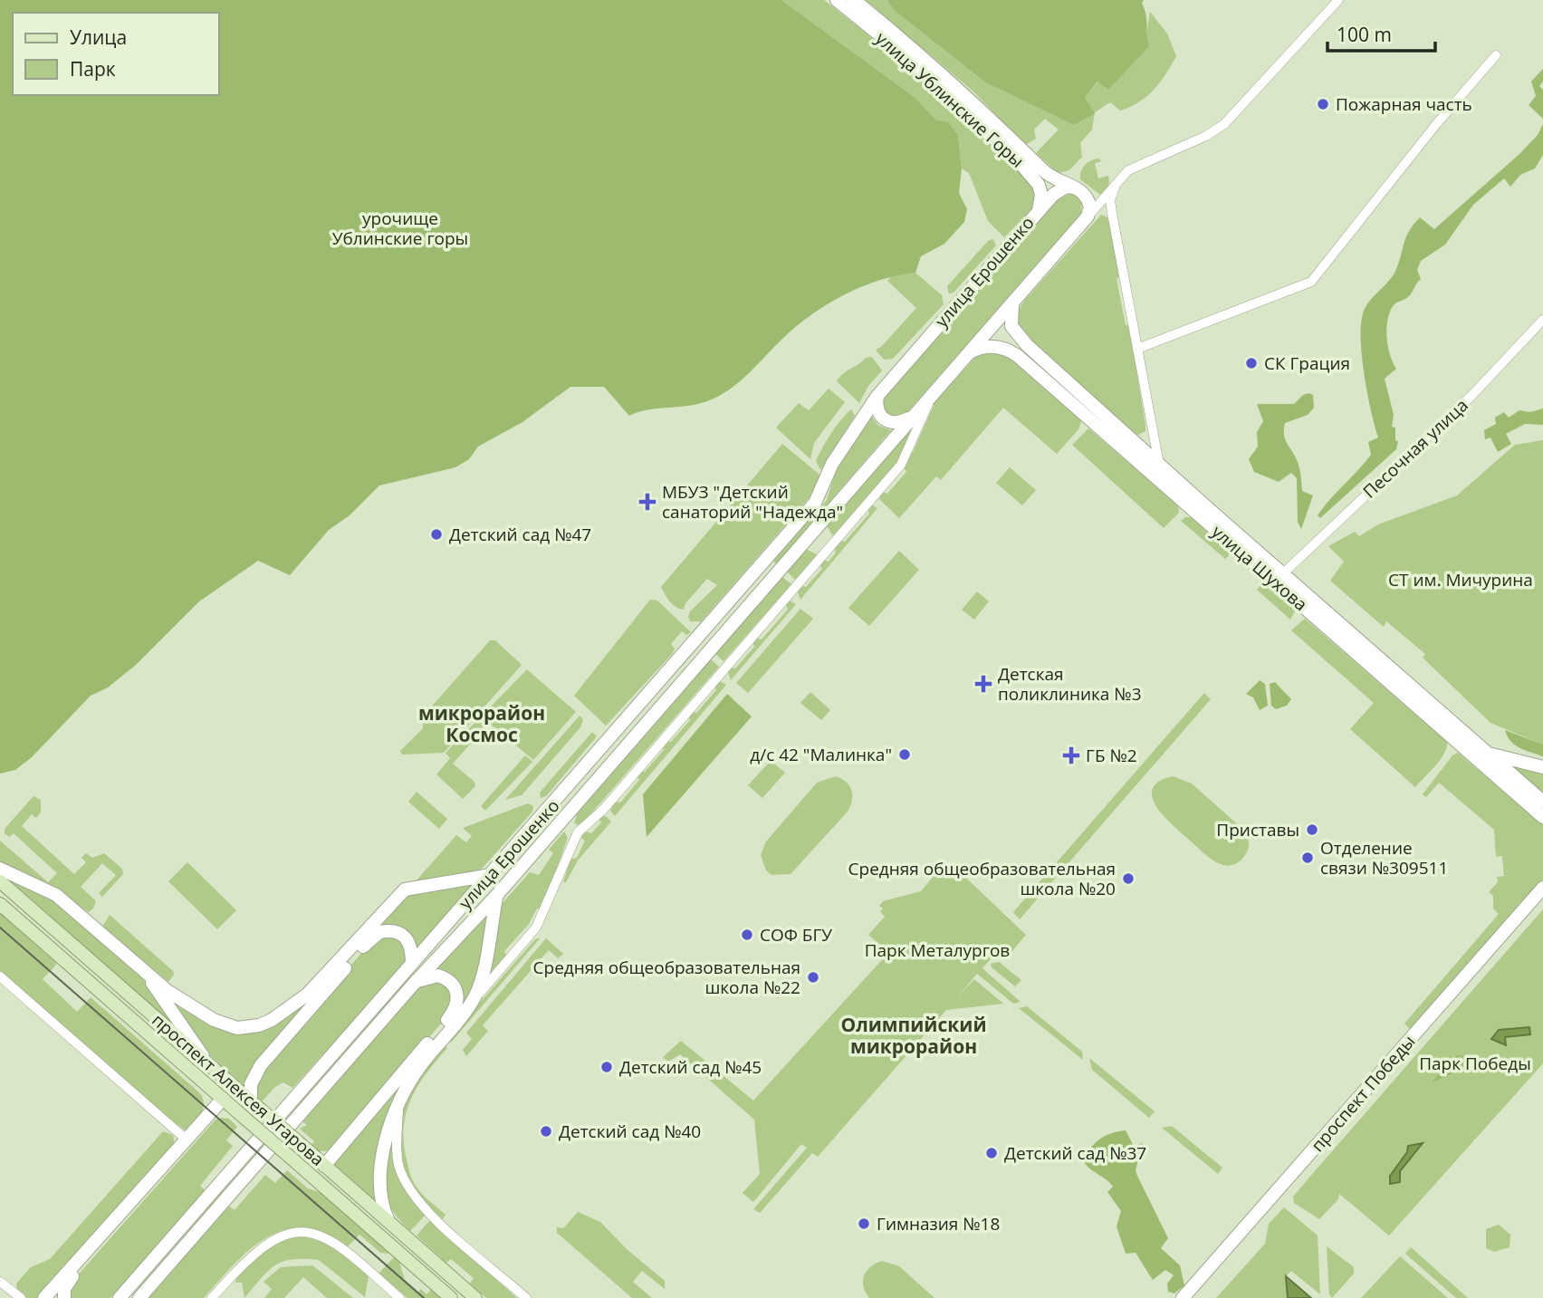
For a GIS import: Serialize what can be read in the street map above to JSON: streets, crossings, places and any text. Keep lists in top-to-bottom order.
{
  "streets": {
    "main road": [
      "улица Ублинские Горы",
      "улица Ерошенко",
      "улица Шухова",
      "проспект Алексея Угарова",
      "проспект Победы"
    ],
    "street": ["Песочная улица"]
  },
  "crossings": [
    ["улица Ублинские Горы", "улица Ерошенко"],
    ["улица Ерошенко", "улица Шухова"],
    ["Песочная улица", "улица Шухова"]
  ],
  "districts": ["микрорайон Космос", "Олимпийский микрорайон"],
  "parks": [
    "урочище Ублинские горы",
    "СТ им. Мичурина",
    "Парк Металургов",
    "Парк Победы"
  ],
  "places": {
    "other": [
      "Пожарная часть",
      "СК Грация",
      "Детский сад №47",
      "д/с 42 \"Малинка\"",
      "Приставы",
      "Отделение связи №309511",
      "Средняя общеобразовательная школа №20",
      "СОФ БГУ",
      "Средняя общеобразовательная школа №22",
      "Детский сад №45",
      "Детский сад №40",
      "Детский сад №37",
      "Гимназия №18"
    ],
    "health": ["МБУЗ \"Детский санаторий \"Надежда\"", "Детская поликлиника №3", "ГБ №2"]
  },
  "legend": ["Улица", "Парк"],
  "scale_bar": "100 m"
}
